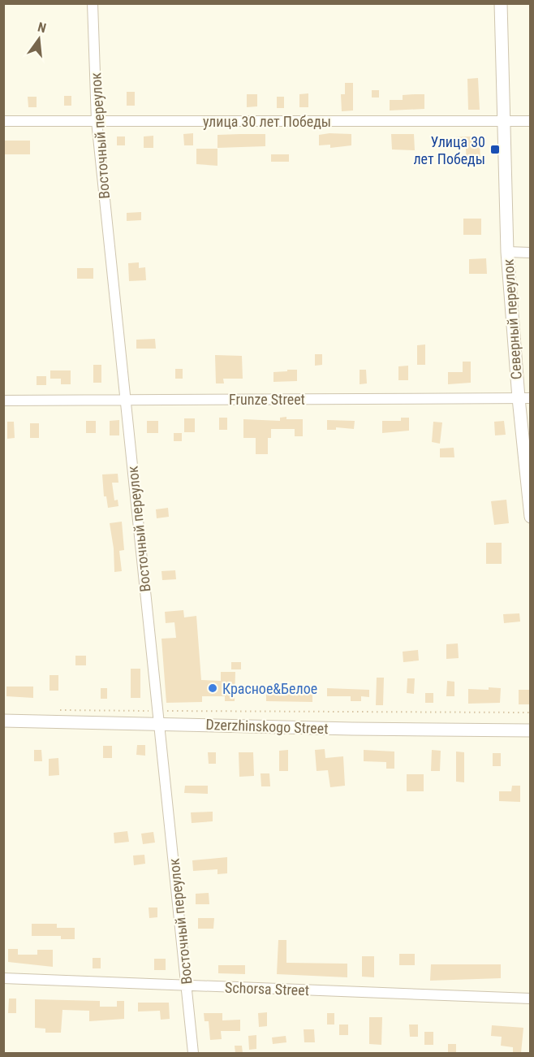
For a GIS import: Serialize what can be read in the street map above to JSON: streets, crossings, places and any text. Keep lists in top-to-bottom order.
{
  "streets": {
    "street": [
      "улица 30 лет Победы",
      "Восточный переулок",
      "Северный переулок",
      "Frunze Street",
      "Dzerzhinskogo Street",
      "Schorsa Street"
    ]
  },
  "crossings": [
    ["улица 30 лет Победы", "Восточный переулок"],
    ["улица 30 лет Победы", "Северный переулок"],
    ["Восточный переулок", "Frunze Street"],
    ["Восточный переулок", "Dzerzhinskogo Street"],
    ["Восточный переулок", "Schorsa Street"],
    ["Северный переулок", "Frunze Street"]
  ],
  "places": {
    "transit": ["Улица 30 лет Победы"],
    "other": ["Красное&Белое"]
  },
  "north": "top"
}
